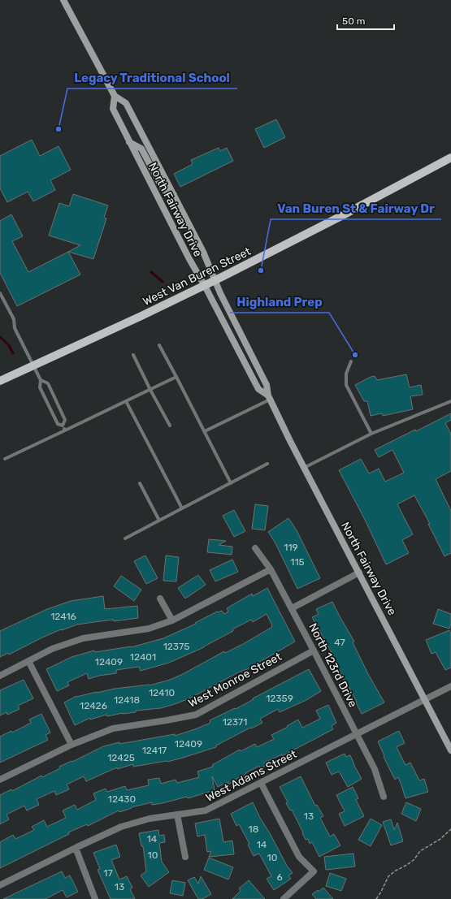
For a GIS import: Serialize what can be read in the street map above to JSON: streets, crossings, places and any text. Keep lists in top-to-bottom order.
{
  "streets": {
    "main road": ["West Van Buren Street"],
    "street": [
      "North Fairway Drive",
      "North 123rd Drive",
      "West Monroe Street",
      "West Adams Street"
    ]
  },
  "crossings": [
    ["North Fairway Drive", "West Van Buren Street"],
    ["North Fairway Drive", "West Adams Street"],
    ["North 123rd Drive", "West Monroe Street"],
    ["North 123rd Drive", "West Adams Street"]
  ],
  "places": ["Legacy Traditional School", "Van Buren St & Fairway Dr", "Highland Prep"],
  "house_numbers": [
    "119",
    "115",
    "12416",
    "47",
    "12375",
    "12401",
    "12409",
    "12410",
    "12359",
    "12418",
    "12426",
    "12371",
    "12409",
    "12417",
    "12425",
    "12430",
    "13",
    "18",
    "14",
    "14",
    "10",
    "10",
    "17",
    "6",
    "13"
  ],
  "scale_bar": "50 m"
}
